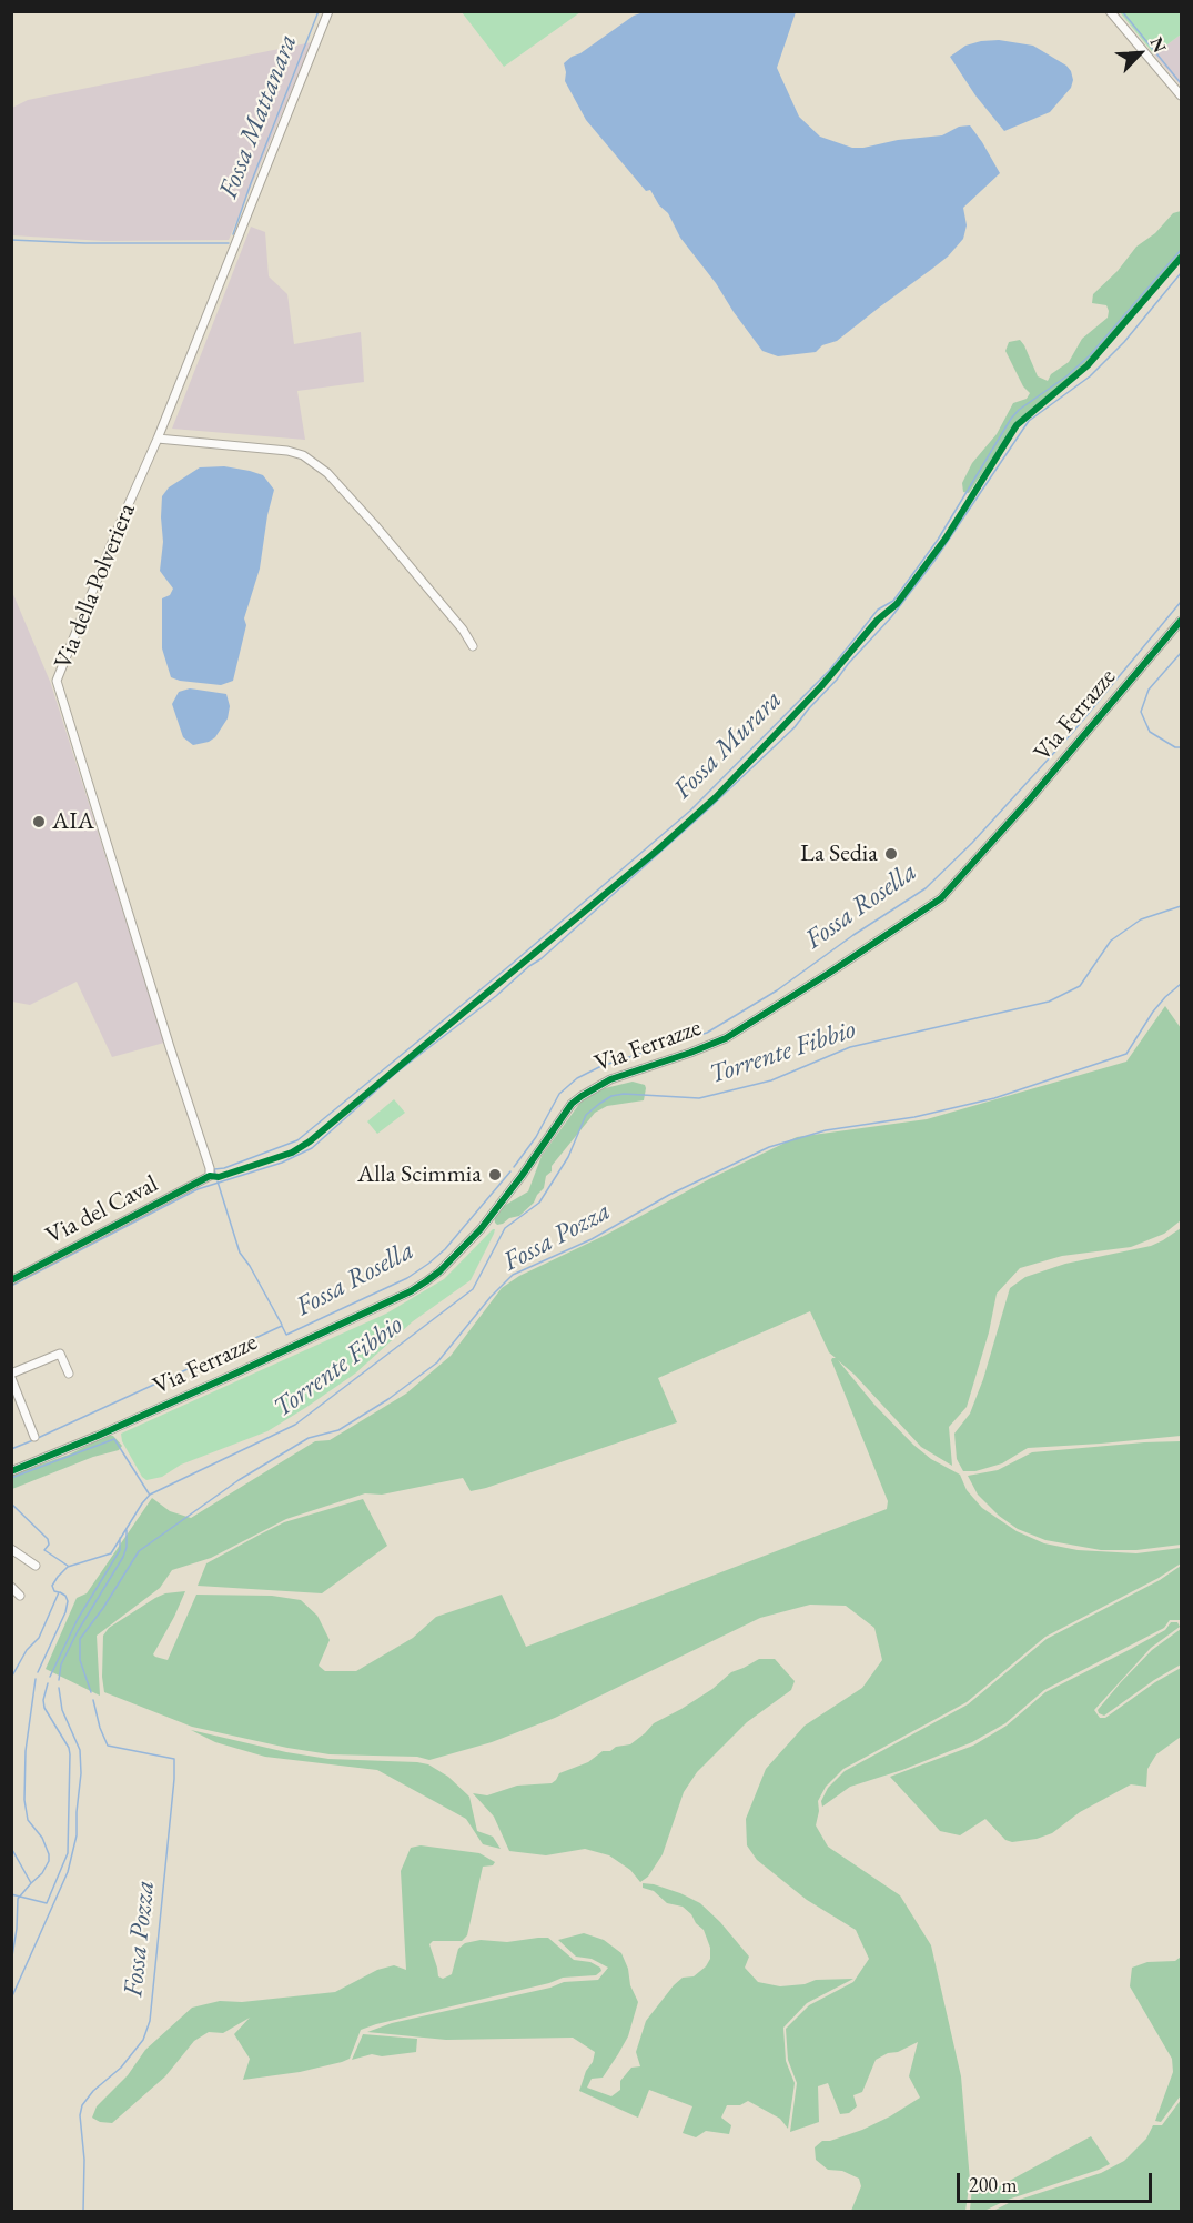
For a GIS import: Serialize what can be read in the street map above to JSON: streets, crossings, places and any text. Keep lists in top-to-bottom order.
{
  "streets": {
    "street": ["Via della Polveriera", "Via Ferrazze", "Via del Caval"]
  },
  "crossings": [
    ["Via della Polveriera", "Via del Caval"]
  ],
  "water": [
    "Fossa Mattanara",
    "Fossa Murara",
    "Fossa Rosella",
    "Torrente Fibbio",
    "Fossa Pozza"
  ],
  "places": ["AIA", "La Sedia", "Alla Scimmia"],
  "scale_bar": "200 m",
  "north": "top right"
}
